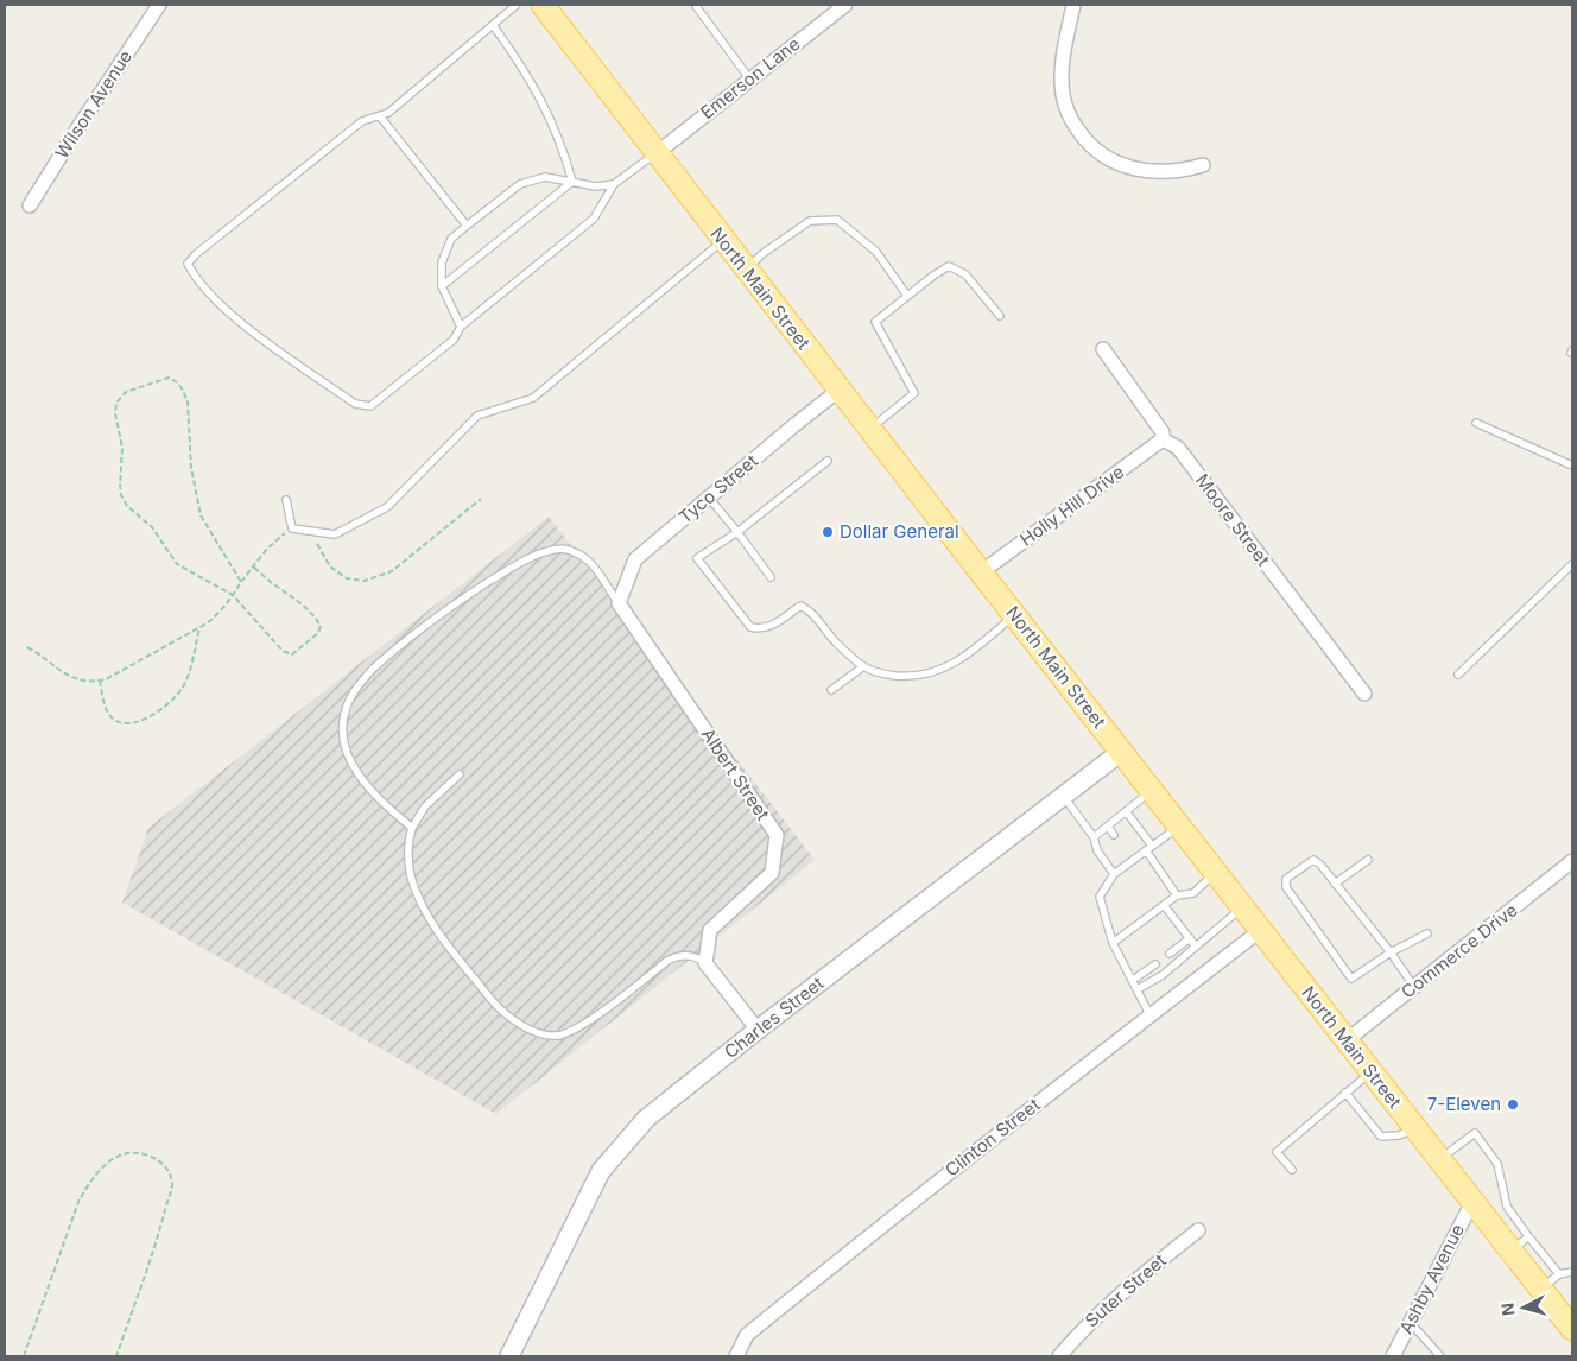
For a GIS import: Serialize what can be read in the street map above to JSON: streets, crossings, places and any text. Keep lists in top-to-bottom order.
{
  "streets": {
    "main road": ["North Main Street"],
    "street": [
      "Emerson Lane",
      "Wilson Avenue",
      "Tyco Street",
      "Holly Hill Drive",
      "Moore Street",
      "Albert Street",
      "Commerce Drive",
      "Charles Street",
      "Clinton Street",
      "Ashby Avenue",
      "Suter Street"
    ]
  },
  "crossings": [
    ["Emerson Lane", "North Main Street"],
    ["North Main Street", "Tyco Street"],
    ["North Main Street", "Holly Hill Drive"],
    ["North Main Street", "Commerce Drive"],
    ["North Main Street", "Charles Street"],
    ["North Main Street", "Clinton Street"],
    ["North Main Street", "Ashby Avenue"],
    ["Tyco Street", "Albert Street"],
    ["Holly Hill Drive", "Moore Street"]
  ],
  "places": ["Dollar General", "7-Eleven"],
  "north": "left"
}
